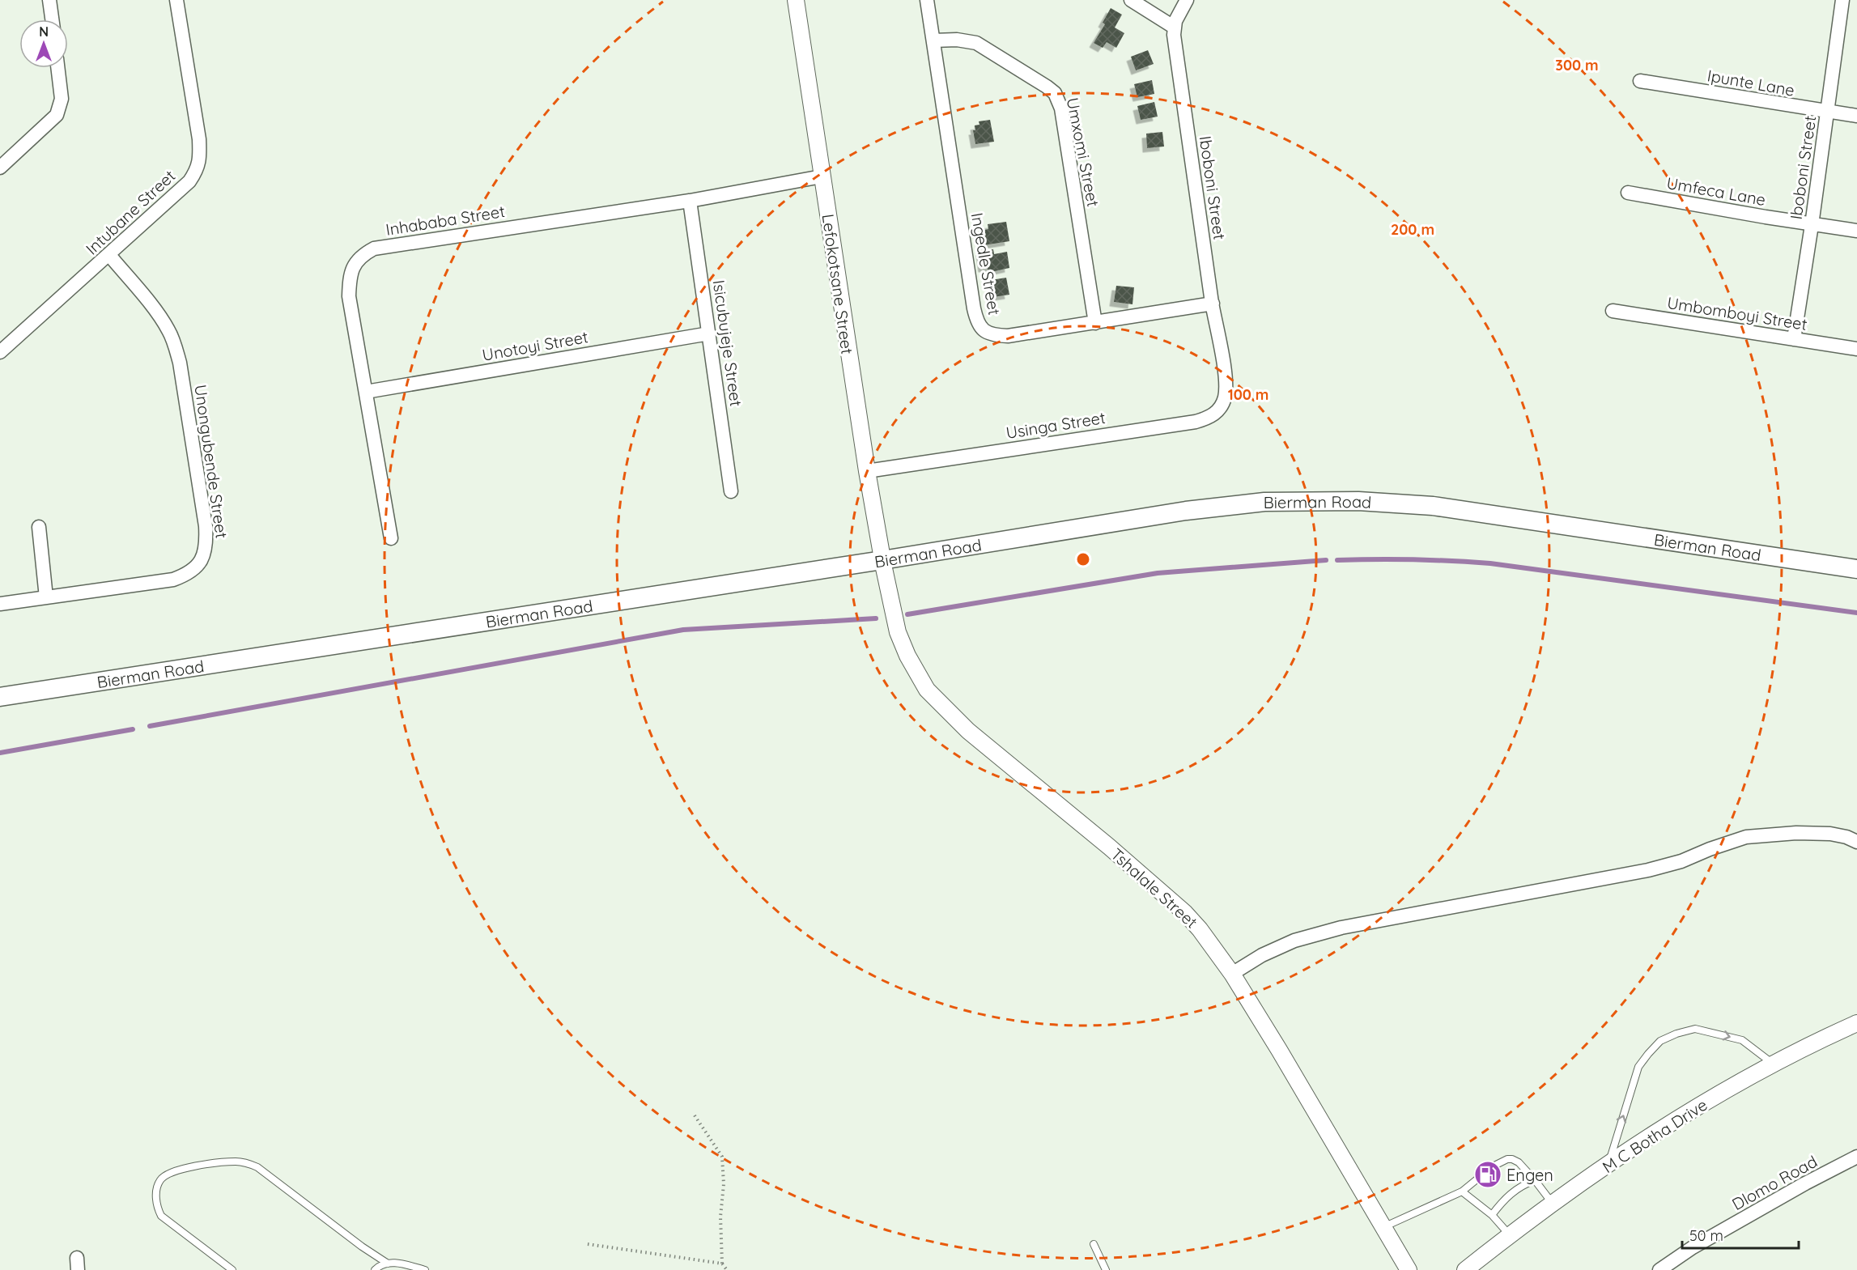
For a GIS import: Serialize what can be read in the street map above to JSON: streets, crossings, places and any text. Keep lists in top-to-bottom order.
{
  "streets": {
    "main road": ["Bierman Road"],
    "street": [
      "Ipunte Lane",
      "Umxomi Street",
      "Iboboni Street",
      "Umfeca Lane",
      "Intubane Street",
      "Inhababa Street",
      "Ingedle Street",
      "Lefokotsane Street",
      "Umbomboyi Street",
      "Isicubujeje Street",
      "Unotoyi Street",
      "Usinga Street",
      "Unongubende Street",
      "Tshalale Street",
      "M C Botha Drive",
      "Dlomo Road"
    ]
  },
  "crossings": [
    ["Ipunte Lane", "Iboboni Street"],
    ["Umxomi Street", "Ingedle Street"],
    ["Iboboni Street", "Umfeca Lane"],
    ["Iboboni Street", "Ingedle Street"],
    ["Iboboni Street", "Umbomboyi Street"],
    ["Iboboni Street", "Usinga Street"],
    ["Intubane Street", "Unongubende Street"],
    ["Inhababa Street", "Lefokotsane Street"],
    ["Inhababa Street", "Isicubujeje Street"],
    ["Inhababa Street", "Unotoyi Street"],
    ["Lefokotsane Street", "Usinga Street"],
    ["Lefokotsane Street", "Bierman Road"],
    ["Lefokotsane Street", "Tshalale Street"],
    ["Isicubujeje Street", "Unotoyi Street"],
    ["Bierman Road", "Tshalale Street"]
  ],
  "places": {
    "fuel station": ["Engen"]
  },
  "scale_bar": "50 m",
  "north": "top",
  "rings": ["300 m", "200 m", "100 m"]
}
